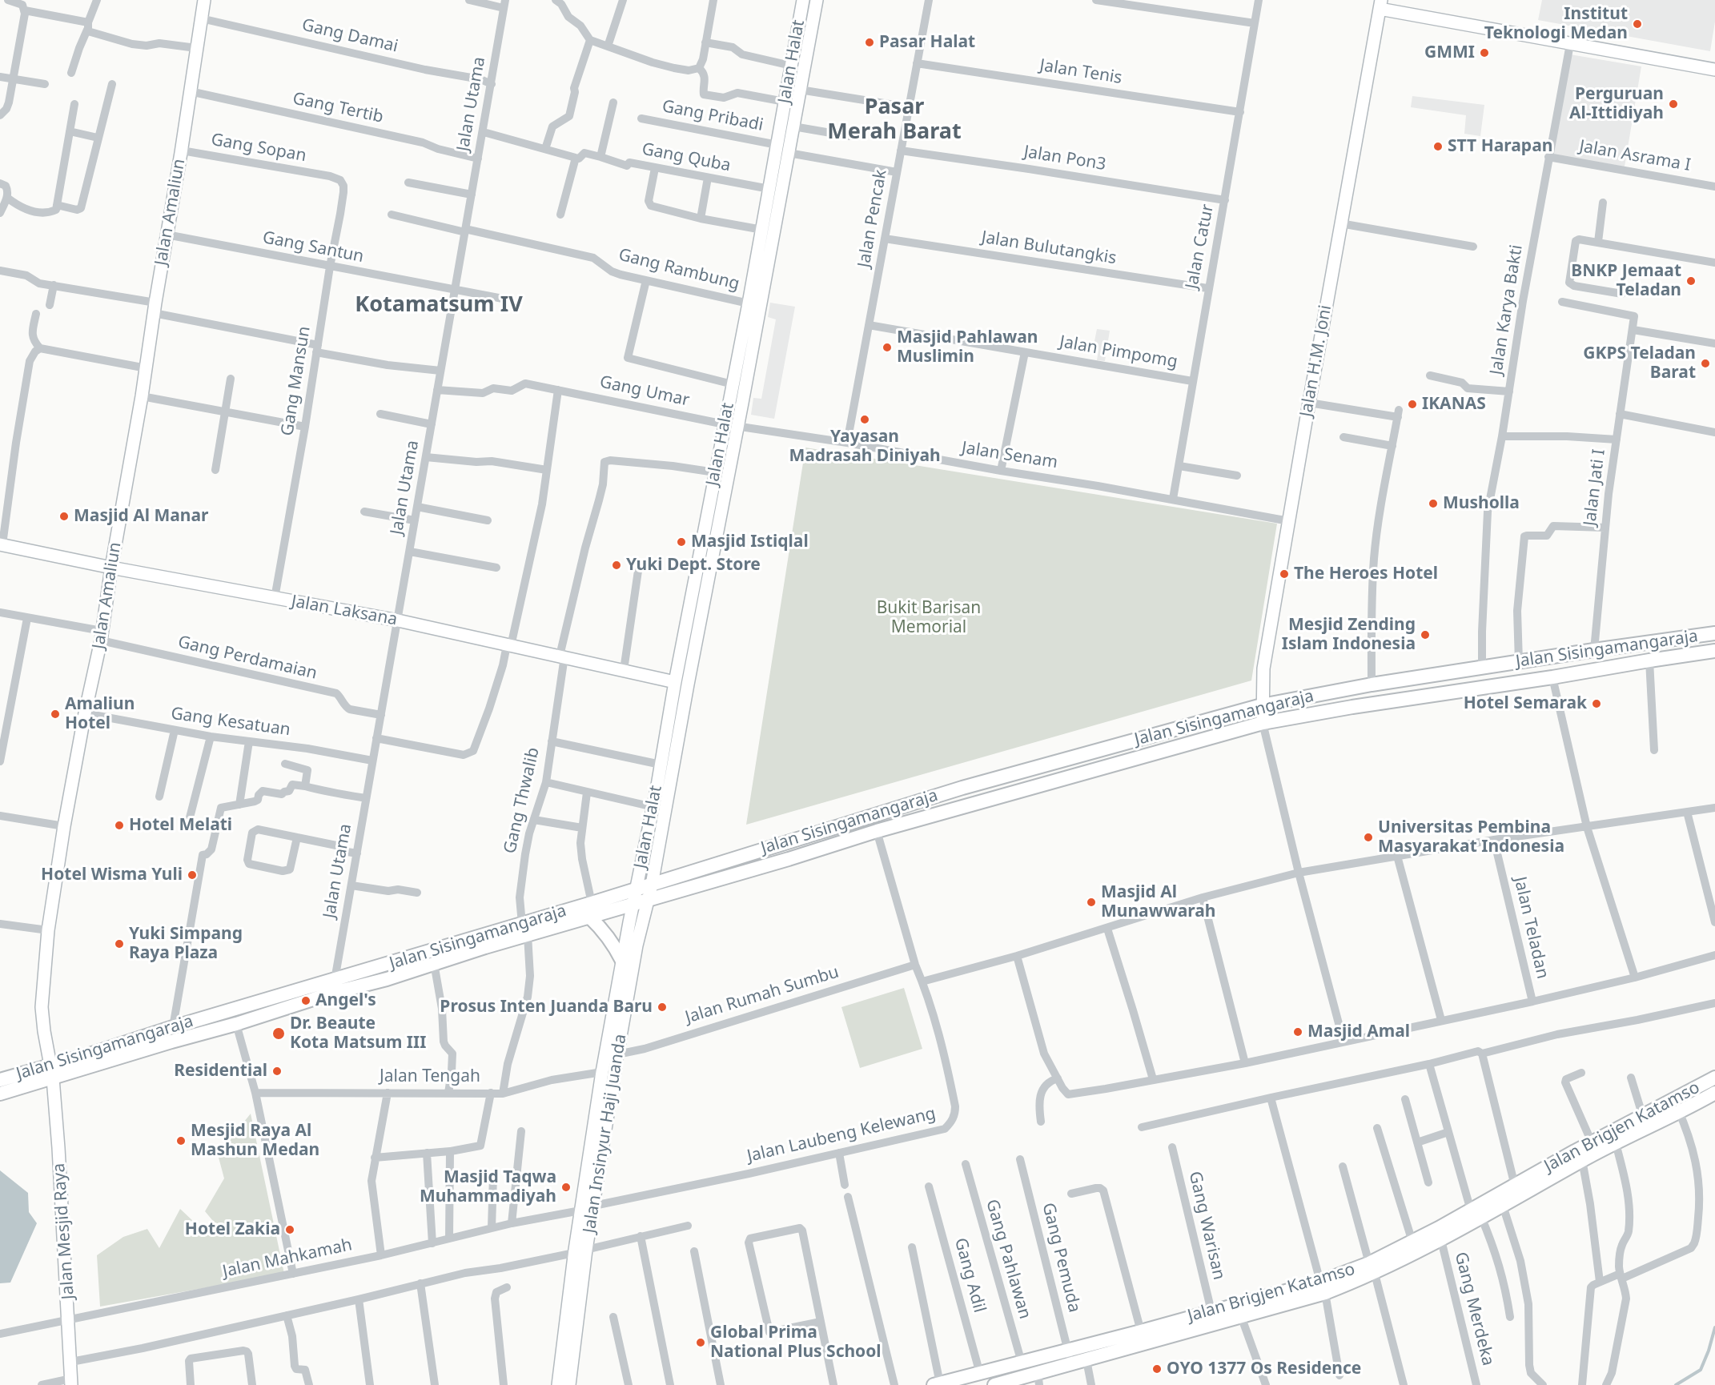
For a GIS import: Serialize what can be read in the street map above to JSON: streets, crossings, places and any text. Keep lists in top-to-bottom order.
{
  "streets": {
    "main road": ["Jalan Sisingamangaraja", "Jalan Brigjen Katamso"],
    "street": [
      "Gang Damai",
      "Jalan Halat",
      "Jalan Tenis",
      "Jalan Utama",
      "Gang Tertib",
      "Gang Pribadi",
      "Gang Sopan",
      "Jalan Asrama I",
      "Gang Quba",
      "Jalan Pon3",
      "Jalan Amaliun",
      "Jalan Pencak",
      "Jalan Catur",
      "Gang Santun",
      "Jalan Bulutangkis",
      "Gang Rambung",
      "Jalan Karya Bakti",
      "Jalan Pimpomg",
      "Jalan H.M. Joni",
      "Gang Mansun",
      "Gang Umar",
      "Jalan Senam",
      "Jalan Jati I",
      "Jalan Laksana",
      "Gang Perdamaian",
      "Gang Kesatuan",
      "Gang Thwalib",
      "Jalan Teladan",
      "Jalan Rumah Sumbu",
      "Jalan Tengah",
      "Jalan Insinyur Haji Juanda",
      "Jalan Laubeng Kelewang",
      "Gang Warisan",
      "Jalan Mesjid Raya",
      "Gang Pemuda",
      "Jalan Mahkamah",
      "Gang Pahlawan",
      "Gang Adil",
      "Gang Merdeka"
    ]
  },
  "crossings": [
    ["Gang Damai", "Jalan Utama"],
    ["Gang Damai", "Jalan Amaliun"],
    ["Jalan Halat", "Gang Pribadi"],
    ["Jalan Halat", "Gang Quba"],
    ["Jalan Halat", "Gang Rambung"],
    ["Jalan Halat", "Gang Umar"],
    ["Jalan Halat", "Jalan Senam"],
    ["Jalan Halat", "Jalan Laksana"],
    ["Jalan Halat", "Jalan Sisingamangaraja"],
    ["Jalan Halat", "Gang Thwalib"],
    ["Jalan Halat", "Jalan Insinyur Haji Juanda"],
    ["Jalan Tenis", "Jalan Pencak"],
    ["Jalan Tenis", "Jalan Catur"],
    ["Jalan Utama", "Gang Tertib"],
    ["Jalan Utama", "Gang Santun"],
    ["Jalan Utama", "Gang Rambung"],
    ["Jalan Utama", "Gang Umar"],
    ["Jalan Utama", "Jalan Laksana"],
    ["Jalan Utama", "Jalan Sisingamangaraja"],
    ["Jalan Utama", "Gang Perdamaian"],
    ["Jalan Utama", "Gang Kesatuan"],
    ["Gang Tertib", "Jalan Amaliun"],
    ["Gang Sopan", "Jalan Amaliun"],
    ["Gang Sopan", "Gang Mansun"],
    ["Jalan Asrama I", "Jalan Karya Bakti"],
    ["Jalan Pon3", "Jalan Pencak"],
    ["Jalan Pon3", "Jalan Catur"],
    ["Jalan Amaliun", "Gang Santun"],
    ["Jalan Amaliun", "Jalan Laksana"],
    ["Jalan Amaliun", "Jalan Sisingamangaraja"],
    ["Jalan Amaliun", "Gang Perdamaian"],
    ["Jalan Amaliun", "Gang Kesatuan"],
    ["Jalan Amaliun", "Jalan Mesjid Raya"],
    ["Jalan Pencak", "Jalan Bulutangkis"],
    ["Jalan Pencak", "Jalan Pimpomg"],
    ["Jalan Pencak", "Jalan Senam"],
    ["Jalan Catur", "Jalan Bulutangkis"],
    ["Jalan Catur", "Jalan Pimpomg"],
    ["Jalan Catur", "Jalan Senam"],
    ["Gang Santun", "Gang Mansun"],
    ["Jalan Karya Bakti", "Jalan Sisingamangaraja"],
    ["Jalan H.M. Joni", "Jalan Senam"],
    ["Jalan H.M. Joni", "Jalan Sisingamangaraja"],
    ["Gang Mansun", "Jalan Laksana"],
    ["Gang Umar", "Jalan Senam"],
    ["Jalan Jati I", "Jalan Sisingamangaraja"],
    ["Jalan Laksana", "Gang Thwalib"],
    ["Jalan Sisingamangaraja", "Gang Thwalib"],
    ["Jalan Sisingamangaraja", "Jalan Insinyur Haji Juanda"],
    ["Jalan Sisingamangaraja", "Jalan Laubeng Kelewang"],
    ["Jalan Sisingamangaraja", "Jalan Mesjid Raya"],
    ["Gang Thwalib", "Jalan Tengah"],
    ["Jalan Rumah Sumbu", "Jalan Insinyur Haji Juanda"],
    ["Jalan Rumah Sumbu", "Jalan Laubeng Kelewang"],
    ["Jalan Tengah", "Jalan Insinyur Haji Juanda"],
    ["Jalan Brigjen Katamso", "Gang Warisan"],
    ["Jalan Brigjen Katamso", "Gang Pemuda"],
    ["Jalan Brigjen Katamso", "Gang Pahlawan"],
    ["Jalan Brigjen Katamso", "Gang Adil"],
    ["Jalan Brigjen Katamso", "Gang Merdeka"],
    ["Jalan Insinyur Haji Juanda", "Jalan Laubeng Kelewang"],
    ["Jalan Insinyur Haji Juanda", "Jalan Mahkamah"],
    ["Jalan Mesjid Raya", "Jalan Mahkamah"]
  ],
  "districts": ["Pasar Merah Barat", "Kotamatsum IV"],
  "parks": ["Bukit Barisan Memorial"],
  "places": [
    "Institut Teknologi Medan",
    "Pasar Halat",
    "GMMI",
    "Perguruan Al-Ittidiyah",
    "STT Harapan",
    "BNKP Jemaat Teladan",
    "Masjid Pahlawan Muslimin",
    "GKPS Teladan Barat",
    "IKANAS",
    "Yayasan Madrasah Diniyah",
    "Musholla",
    "Masjid Al Manar",
    "Masjid Istiqlal",
    "Yuki Dept. Store",
    "The Heroes Hotel",
    "Mesjid Zending Islam Indonesia",
    "Hotel Semarak",
    "Amaliun Hotel",
    "Hotel Melati",
    "Universitas Pembina Masyarakat Indonesia",
    "Hotel Wisma Yuli",
    "Masjid Al Munawwarah",
    "Yuki Simpang Raya Plaza",
    "Angel's",
    "Prosus Inten Juanda Baru",
    "Masjid Amal",
    "Dr. Beaute Kota Matsum III",
    "Residential",
    "Mesjid Raya Al Mashun Medan",
    "Masjid Taqwa Muhammadiyah",
    "Hotel Zakia",
    "Global Prima National Plus School",
    "OYO 1377 Os Residence"
  ]
}
